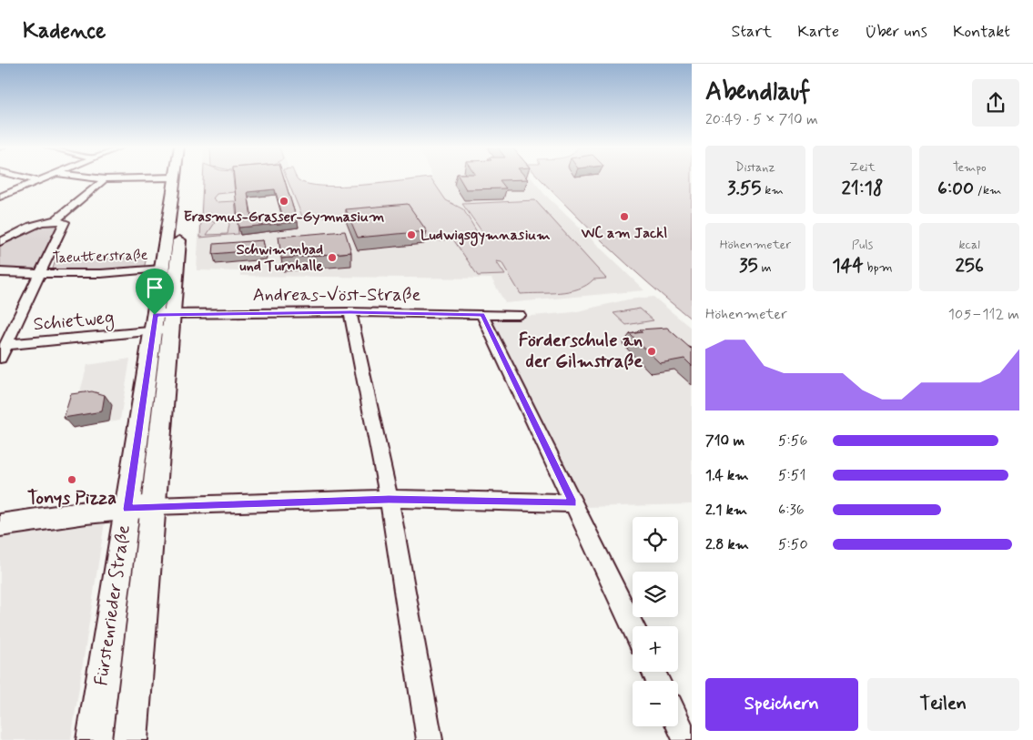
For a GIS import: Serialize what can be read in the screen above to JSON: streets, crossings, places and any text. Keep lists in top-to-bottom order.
{
  "streets": {
    "main road": ["Fürstenrieder Straße"],
    "street": ["Taeutterstraße", "Andreas-Vöst-Straße", "Schietweg"]
  },
  "crossings": [
    ["Taeutterstraße", "Fürstenrieder Straße"],
    ["Andreas-Vöst-Straße", "Schietweg"],
    ["Andreas-Vöst-Straße", "Fürstenrieder Straße"],
    ["Schietweg", "Fürstenrieder Straße"]
  ],
  "places": [
    "Erasmus-Grasser-Gymnasium",
    "WC am Jackl",
    "Ludwigsgymnasium",
    "Schwimmbad und Turnhalle",
    "Förderschule an der Gilmstraße",
    "Tonys Pizza"
  ],
  "page": {
    "header": "Kadence",
    "nav": [
      "Start",
      "Karte",
      "Über uns",
      "Kontakt"
    ],
    "heading": ["Abendlauf", "20:49 · 5 × 710 m"],
    "stats": [
      ["Distanz", "3.55 km"],
      ["Zeit", "21:18"],
      ["Tempo", "6:00 /km"],
      ["Höhenmeter", "35 m"],
      ["Puls", "144 bpm"],
      ["kcal", "256"]
    ],
    "chart": ["Höhenmeter", "105–112 m"],
    "list": [
      {
        "name": "710 m",
        "note": "5:56"
      },
      {
        "name": "1.4 km",
        "note": "5:51"
      },
      {
        "name": "2.1 km",
        "note": "6:36"
      },
      {
        "name": "2.8 km",
        "note": "5:50"
      }
    ],
    "map_buttons": ["+", "−"],
    "buttons": ["Speichern", "Teilen"]
  }
}
